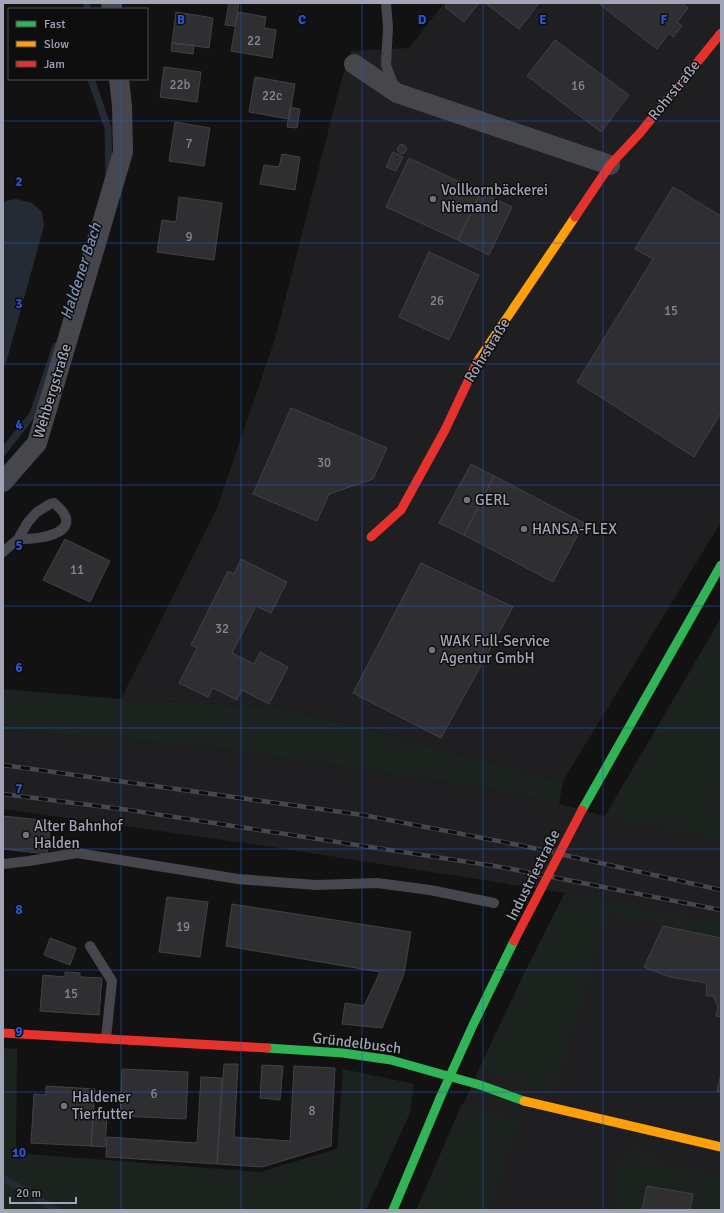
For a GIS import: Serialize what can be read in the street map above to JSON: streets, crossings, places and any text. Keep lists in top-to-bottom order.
{
  "streets": {
    "street": [
      "Rohrstraße",
      "Wehbergstraße",
      "Industriestraße",
      "Gründelbusch"
    ]
  },
  "water": ["Haldener Bach"],
  "places": [
    "Vollkornbäckerei Niemand",
    "GERL",
    "HANSA-FLEX",
    "WAK Full-Service Agentur GmbH",
    "Alter Bahnhof Halden",
    "Haldener Tierfutter"
  ],
  "house_numbers": [
    "22",
    "22b",
    "16",
    "22c",
    "7",
    "9",
    "26",
    "15",
    "30",
    "11",
    "32",
    "19",
    "15",
    "6",
    "8"
  ],
  "legend": ["Fast", "Slow", "Jam"],
  "scale_bar": "20 m",
  "grid": {
    "columns": [
      "B",
      "C",
      "D",
      "E",
      "F"
    ],
    "rows": [
      "2",
      "3",
      "4",
      "5",
      "6",
      "7",
      "8",
      "9",
      "10"
    ]
  }
}
